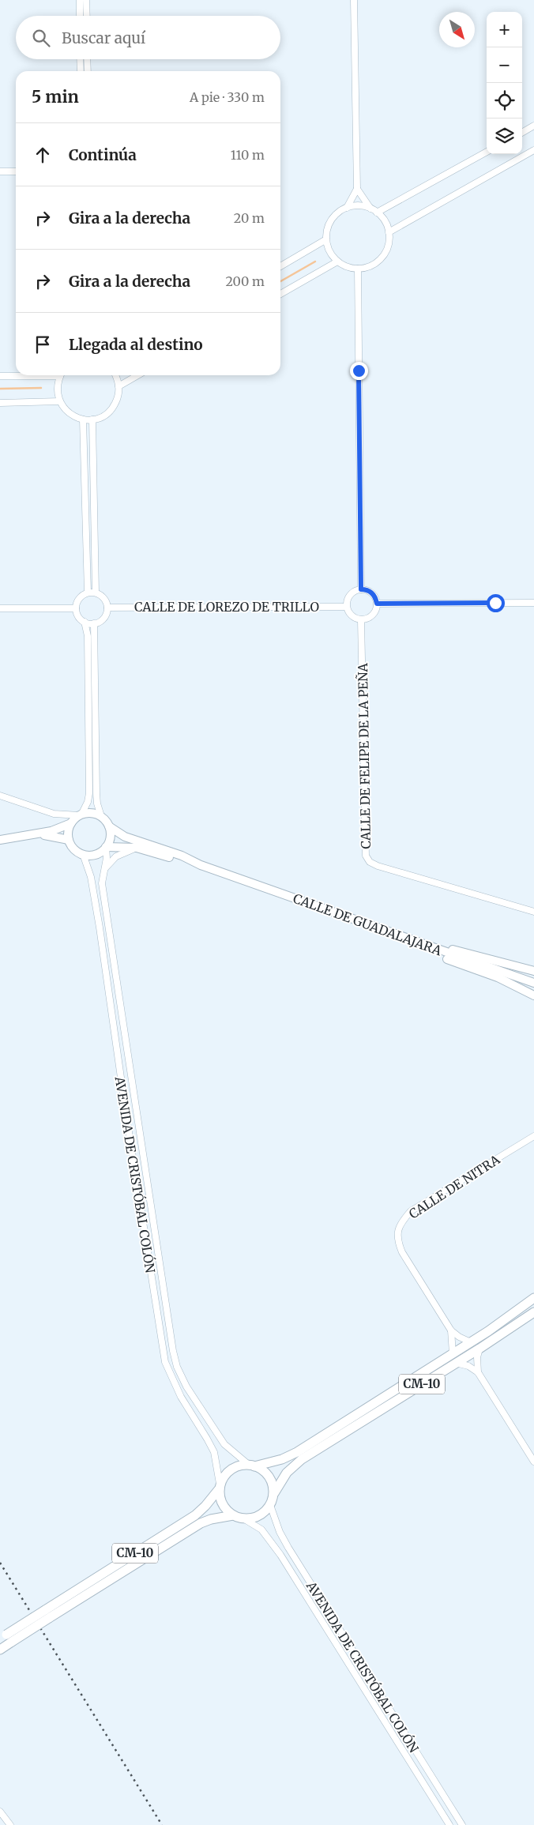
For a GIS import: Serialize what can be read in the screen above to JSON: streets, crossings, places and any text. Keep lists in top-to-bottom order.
{
  "streets": {
    "main road": ["CALLE DE GUADALAJARA", "CM-10"],
    "street": [
      "CALLE DE LOREZO DE TRILLO",
      "CALLE DE FELIPE DE LA PEÑA",
      "AVENIDA DE CRISTÓBAL COLÓN",
      "CALLE DE NITRA"
    ]
  },
  "crossings": [
    ["CALLE DE LOREZO DE TRILLO", "CALLE DE FELIPE DE LA PEÑA"],
    ["CALLE DE GUADALAJARA", "AVENIDA DE CRISTÓBAL COLÓN"],
    ["AVENIDA DE CRISTÓBAL COLÓN", "CM-10"],
    ["CALLE DE NITRA", "CM-10"]
  ],
  "north": "bottom right",
  "page": {
    "map_buttons": ["+", "−"],
    "search": "Buscar aquí",
    "heading": ["5 min", "A pie · 330 m"],
    "list": [
      ["Continúa", "110 m"],
      ["Gira a la derecha", "20 m"],
      ["Gira a la derecha", "200 m"],
      "Llegada al destino"
    ]
  }
}
